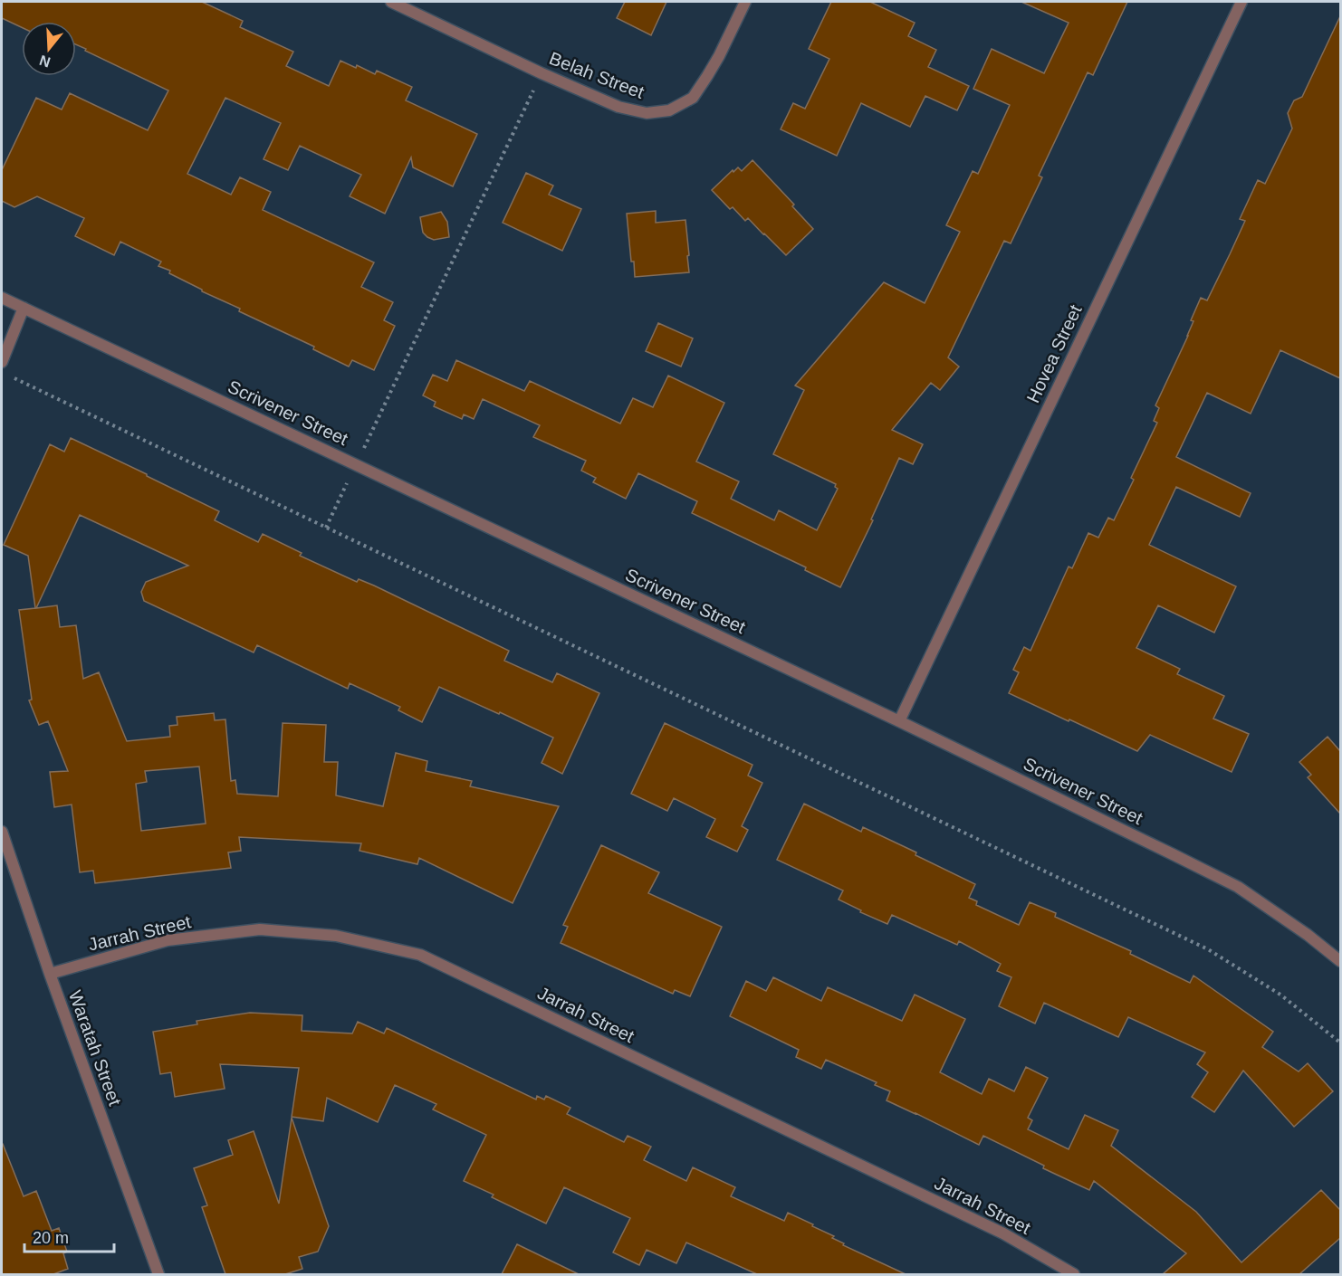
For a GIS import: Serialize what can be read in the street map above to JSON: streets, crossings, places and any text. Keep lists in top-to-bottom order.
{
  "streets": {
    "street": [
      "Belah Street",
      "Hovea Street",
      "Scrivener Street",
      "Jarrah Street",
      "Waratah Street"
    ]
  },
  "crossings": [
    ["Hovea Street", "Scrivener Street"],
    ["Jarrah Street", "Waratah Street"]
  ],
  "scale_bar": "20 m",
  "north": "bottom"
}
